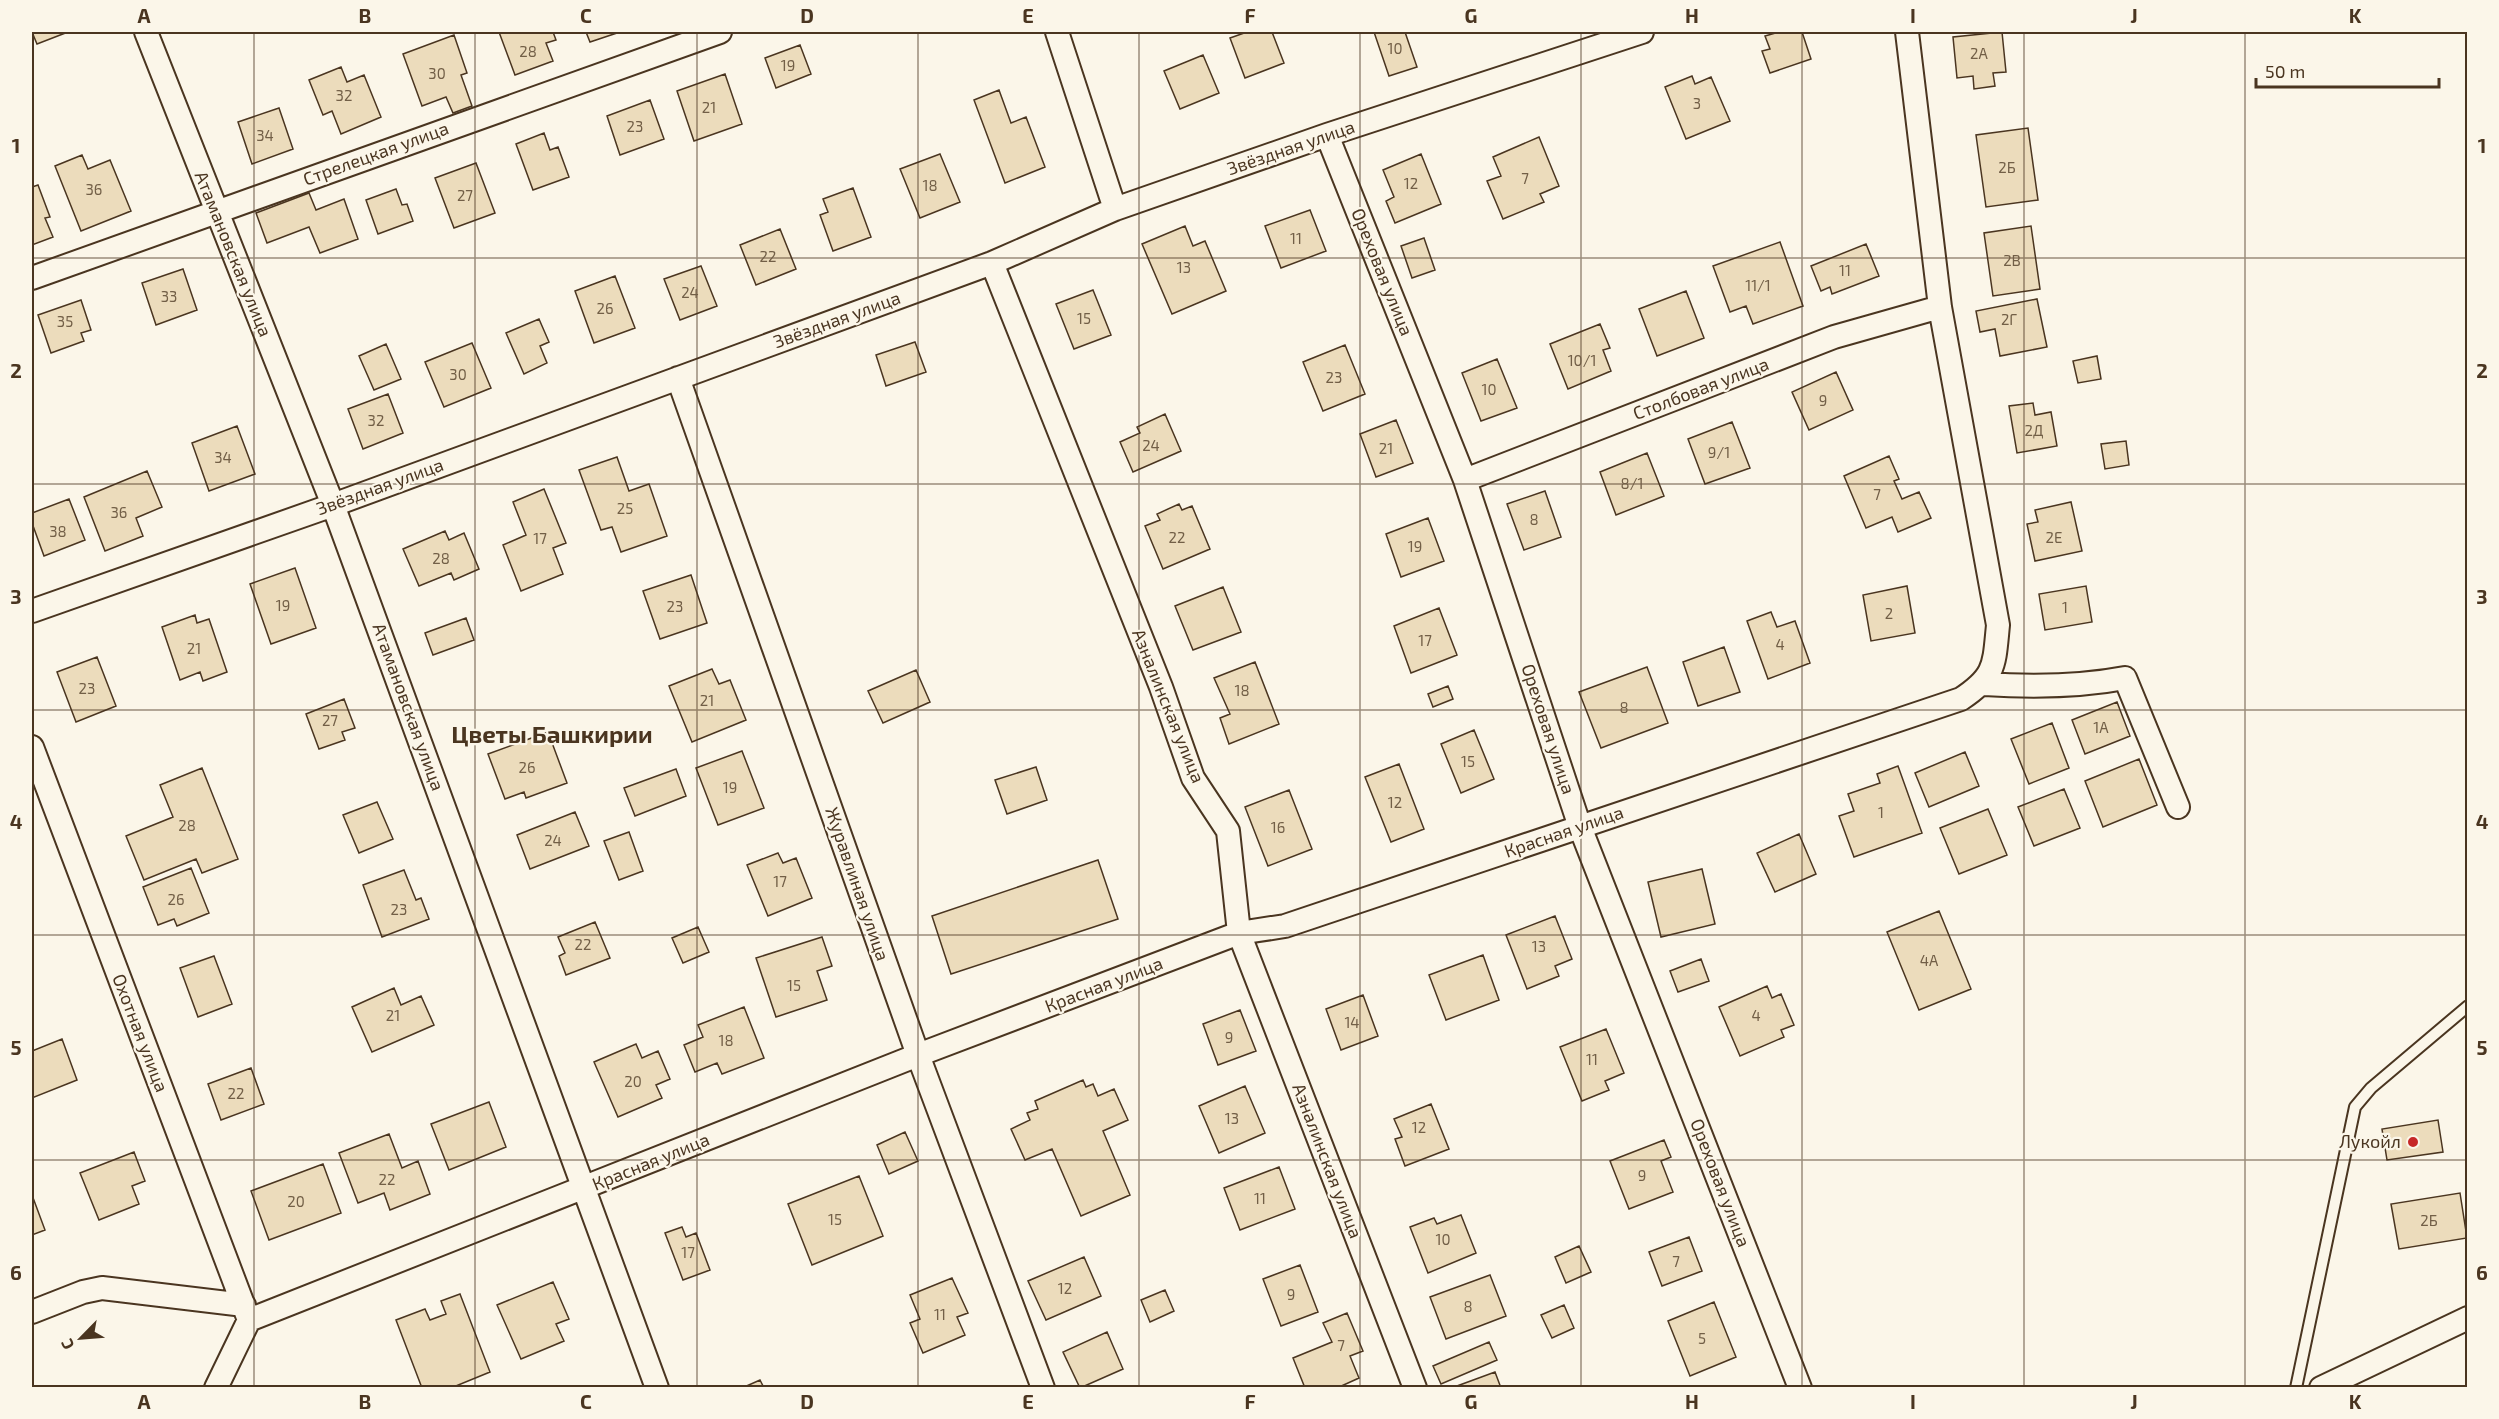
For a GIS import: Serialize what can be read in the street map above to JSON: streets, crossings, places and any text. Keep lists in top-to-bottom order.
{
  "streets": {
    "street": [
      "Звёздная улица",
      "Стрелецкая улица",
      "Атамановская улица",
      "Ореховая улица",
      "Столбовая улица",
      "Азналинская улица",
      "Красная улица",
      "Журавлиная улица",
      "Охотная улица"
    ]
  },
  "crossings": [
    ["Звёздная улица", "Атамановская улица"],
    ["Звёздная улица", "Ореховая улица"],
    ["Звёздная улица", "Азналинская улица"],
    ["Звёздная улица", "Журавлиная улица"],
    ["Стрелецкая улица", "Атамановская улица"],
    ["Атамановская улица", "Красная улица"],
    ["Ореховая улица", "Столбовая улица"],
    ["Ореховая улица", "Красная улица"],
    ["Азналинская улица", "Красная улица"],
    ["Красная улица", "Журавлиная улица"],
    ["Красная улица", "Охотная улица"]
  ],
  "districts": ["Цветы Башкирии"],
  "places": ["Лукойл"],
  "house_numbers": [
    "10",
    "28",
    "2А",
    "19",
    "30",
    "32",
    "3",
    "21",
    "23",
    "34",
    "2Б",
    "7",
    "12",
    "18",
    "36",
    "27",
    "11",
    "22",
    "2В",
    "13",
    "11",
    "11/1",
    "24",
    "33",
    "26",
    "15",
    "2Г",
    "35",
    "10/1",
    "30",
    "23",
    "10",
    "9",
    "32",
    "2Д",
    "24",
    "21",
    "9/1",
    "34",
    "8/1",
    "7",
    "25",
    "36",
    "8",
    "38",
    "22",
    "2Е",
    "17",
    "19",
    "28",
    "19",
    "23",
    "1",
    "2",
    "17",
    "4",
    "21",
    "23",
    "18",
    "21",
    "8",
    "27",
    "1А",
    "15",
    "26",
    "19",
    "12",
    "1",
    "28",
    "16",
    "24",
    "17",
    "26",
    "23",
    "22",
    "13",
    "4А",
    "15",
    "21",
    "4",
    "14",
    "9",
    "18",
    "11",
    "20",
    "22",
    "13",
    "12",
    "9",
    "22",
    "11",
    "20",
    "15",
    "2Б",
    "10",
    "17",
    "7",
    "12",
    "9",
    "8",
    "11",
    "5",
    "7"
  ],
  "scale_bar": "50 m",
  "north": "bottom left",
  "grid": {
    "columns": [
      "A",
      "B",
      "C",
      "D",
      "E",
      "F",
      "G",
      "H",
      "I",
      "J",
      "K"
    ],
    "rows": [
      "1",
      "2",
      "3",
      "4",
      "5",
      "6"
    ]
  }
}
